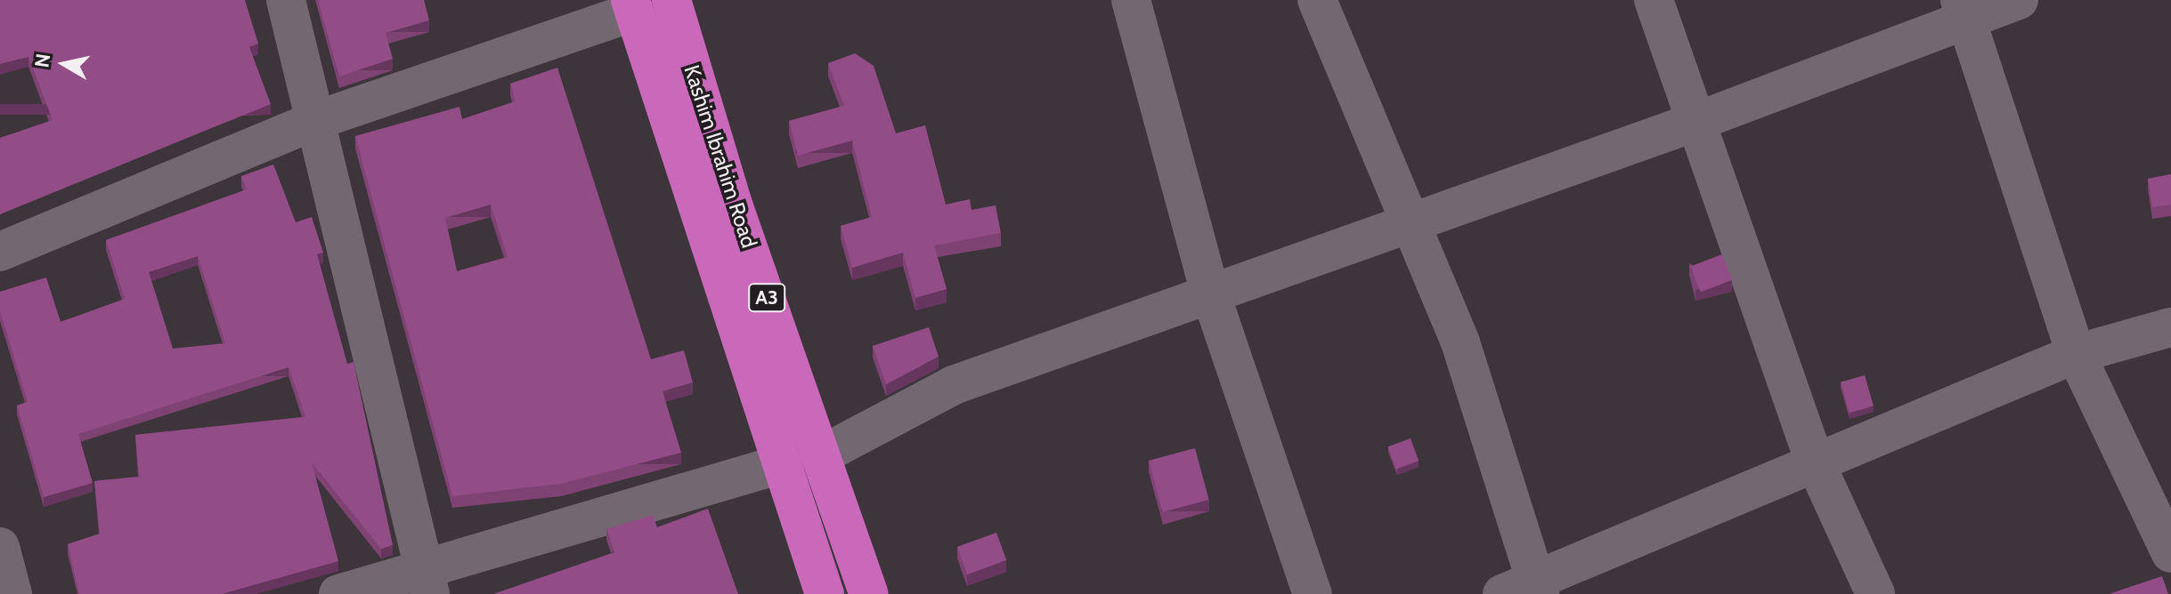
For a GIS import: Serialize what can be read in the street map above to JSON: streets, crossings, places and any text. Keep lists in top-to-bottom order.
{
  "streets": {
    "highway": ["Kashim Ibrahim Road", "A3"]
  },
  "north": "left"
}
